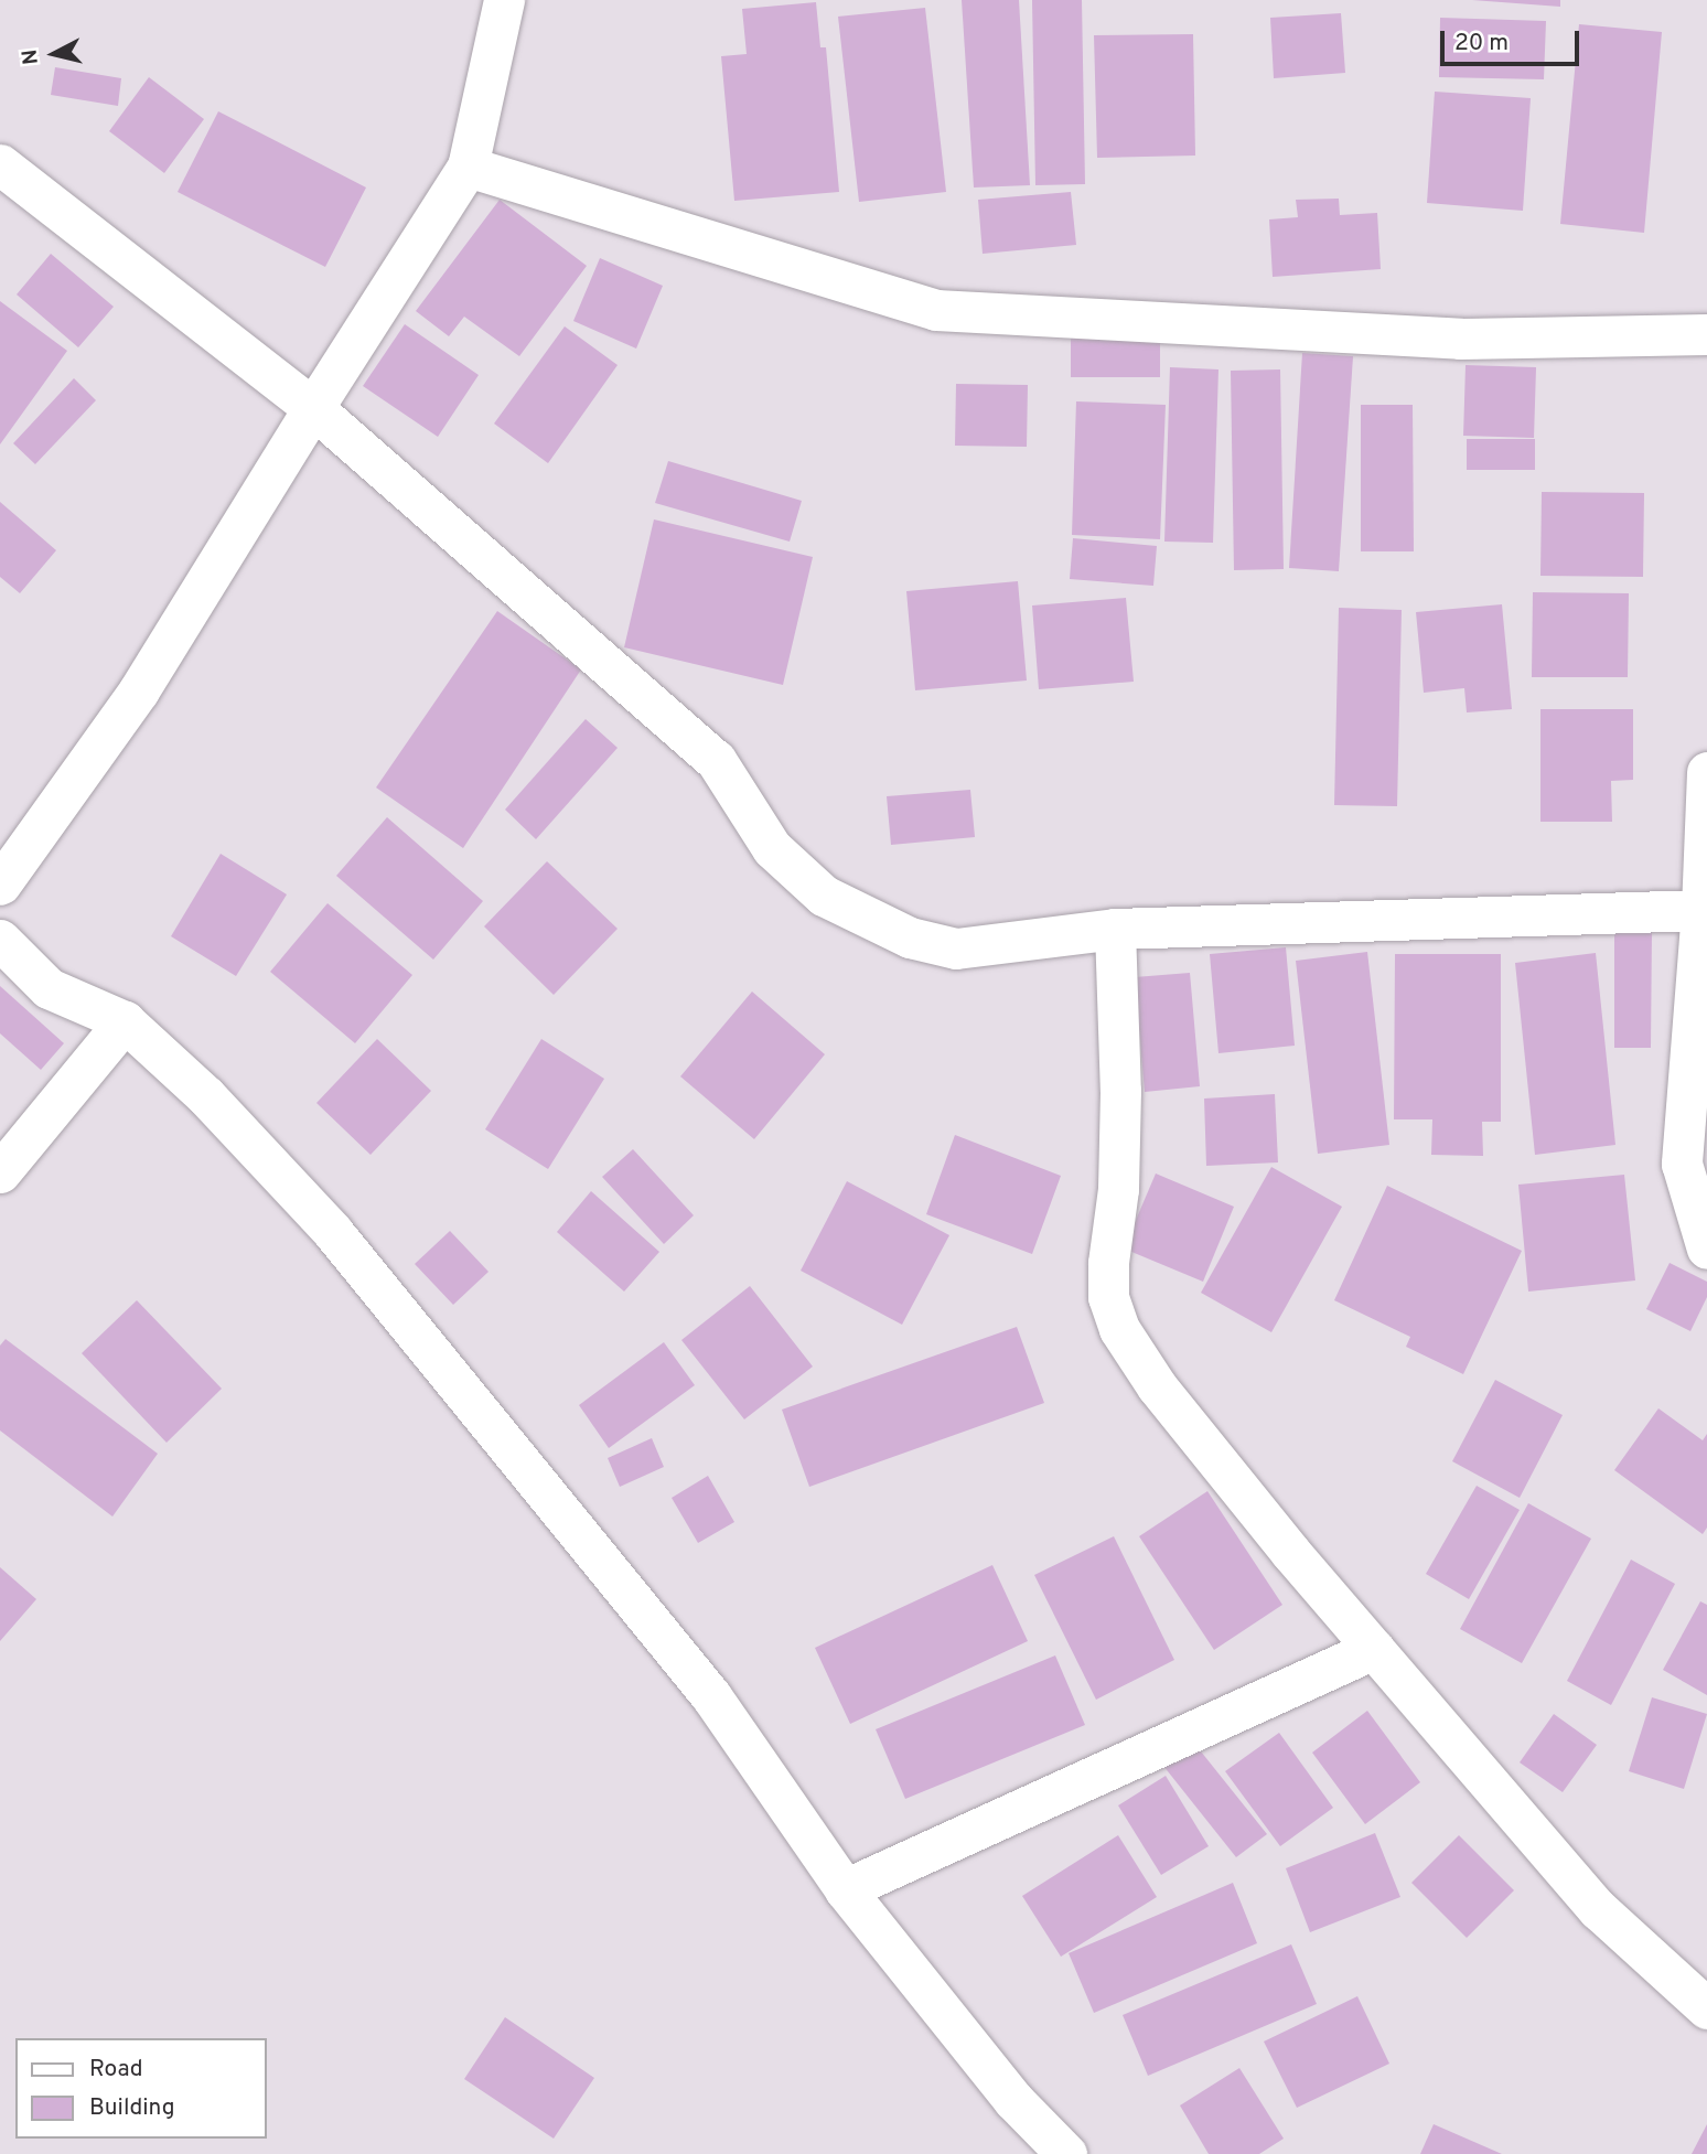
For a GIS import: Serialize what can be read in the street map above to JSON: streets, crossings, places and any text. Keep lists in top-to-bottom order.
{
  "legend": ["Road", "Building"],
  "scale_bar": "20 m",
  "north": "left"
}
